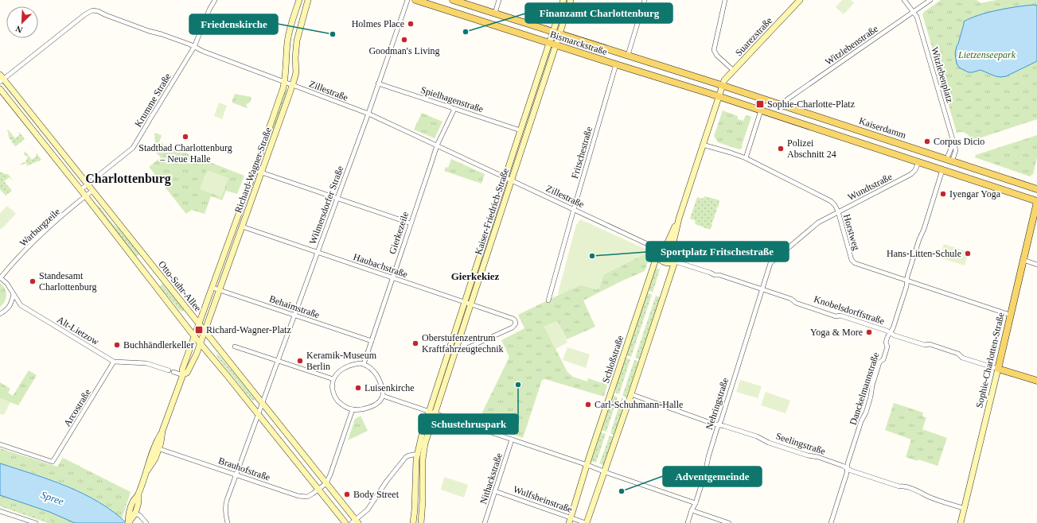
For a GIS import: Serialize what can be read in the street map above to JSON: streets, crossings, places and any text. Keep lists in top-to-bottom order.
{
  "streets": {
    "main road": [
      "Suarezstraße",
      "Bismarckstraße",
      "Kaiserdamm",
      "Richard-Wagner-Straße",
      "Kaiser-Friedrich-Straße",
      "Otto-Suhr-Allee",
      "Knobelsdorffstraße",
      "Schloßstraße",
      "Sophie-Charlotten-Straße"
    ],
    "street": [
      "Witzlebenstraße",
      "Witzlebenplatz",
      "Zillestraße",
      "Spielhagenstraße",
      "Krumme Straße",
      "Fritschestraße",
      "Wundtstraße",
      "Wilmersdorfer Straße",
      "Warburgzeile",
      "Horstweg",
      "Gierkezeile",
      "Haubachstraße",
      "Behaimstraße",
      "Alt-Lietzow",
      "Danckelmannstraße",
      "Nehringstraße",
      "Arcostraße",
      "Seelingstraße",
      "Brauhofstraße",
      "Nithackstraße",
      "Wulfsheinstraße"
    ]
  },
  "crossings": [
    ["Suarezstraße", "Bismarckstraße"],
    ["Suarezstraße", "Kaiserdamm"],
    ["Suarezstraße", "Schloßstraße"],
    ["Bismarckstraße", "Kaiserdamm"],
    ["Bismarckstraße", "Fritschestraße"],
    ["Bismarckstraße", "Kaiser-Friedrich-Straße"],
    ["Bismarckstraße", "Schloßstraße"],
    ["Witzlebenstraße", "Witzlebenplatz"],
    ["Witzlebenstraße", "Kaiserdamm"],
    ["Witzlebenplatz", "Kaiserdamm"],
    ["Zillestraße", "Krumme Straße"],
    ["Zillestraße", "Fritschestraße"],
    ["Zillestraße", "Richard-Wagner-Straße"],
    ["Zillestraße", "Wilmersdorfer Straße"],
    ["Zillestraße", "Kaiser-Friedrich-Straße"],
    ["Zillestraße", "Gierkezeile"],
    ["Zillestraße", "Otto-Suhr-Allee"],
    ["Zillestraße", "Knobelsdorffstraße"],
    ["Zillestraße", "Schloßstraße"],
    ["Spielhagenstraße", "Wilmersdorfer Straße"],
    ["Spielhagenstraße", "Kaiser-Friedrich-Straße"],
    ["Spielhagenstraße", "Gierkezeile"],
    ["Krumme Straße", "Otto-Suhr-Allee"],
    ["Richard-Wagner-Straße", "Haubachstraße"],
    ["Richard-Wagner-Straße", "Otto-Suhr-Allee"],
    ["Richard-Wagner-Straße", "Behaimstraße"],
    ["Wundtstraße", "Horstweg"],
    ["Wundtstraße", "Knobelsdorffstraße"],
    ["Wundtstraße", "Nehringstraße"],
    ["Wilmersdorfer Straße", "Haubachstraße"],
    ["Wilmersdorfer Straße", "Otto-Suhr-Allee"],
    ["Wilmersdorfer Straße", "Behaimstraße"],
    ["Wilmersdorfer Straße", "Brauhofstraße"],
    ["Kaiser-Friedrich-Straße", "Haubachstraße"],
    ["Warburgzeile", "Otto-Suhr-Allee"],
    ["Warburgzeile", "Alt-Lietzow"],
    ["Horstweg", "Schloßstraße"],
    ["Horstweg", "Sophie-Charlotten-Straße"],
    ["Horstweg", "Danckelmannstraße"],
    ["Gierkezeile", "Haubachstraße"],
    ["Gierkezeile", "Behaimstraße"],
    ["Otto-Suhr-Allee", "Brauhofstraße"],
    ["Knobelsdorffstraße", "Schloßstraße"],
    ["Knobelsdorffstraße", "Sophie-Charlotten-Straße"],
    ["Knobelsdorffstraße", "Danckelmannstraße"],
    ["Knobelsdorffstraße", "Nehringstraße"],
    ["Alt-Lietzow", "Arcostraße"],
    ["Schloßstraße", "Seelingstraße"],
    ["Schloßstraße", "Wulfsheinstraße"],
    ["Sophie-Charlotten-Straße", "Seelingstraße"],
    ["Danckelmannstraße", "Seelingstraße"],
    ["Nehringstraße", "Seelingstraße"],
    ["Nithackstraße", "Wulfsheinstraße"]
  ],
  "districts": ["Charlottenburg", "Gierkekiez"],
  "water": ["Spree"],
  "parks": ["Lietzenseepark"],
  "places": {
    "other": [
      "Holmes Place",
      "Finanzamt Charlottenburg",
      "Friedenskirche",
      "Goodman's Living",
      "Stadtbad Charlottenburg – Neue Halle",
      "Corpus Dicio",
      "Polizei Abschnitt 24",
      "Iyengar Yoga",
      "Hans-Litten-Schule",
      "Sportplatz Fritschestraße",
      "Standesamt Charlottenburg",
      "Yoga & More",
      "Oberstufenzentrum Kraftfahrzeugtechnik",
      "Buchhändlerkeller",
      "Keramik-Museum Berlin",
      "Schustehruspark",
      "Luisenkirche",
      "Carl-Schuhmann-Halle",
      "Adventgemeinde",
      "Body Street"
    ],
    "transit": ["Sophie-Charlotte-Platz", "Richard-Wagner-Platz"]
  },
  "north": "bottom left"
}
